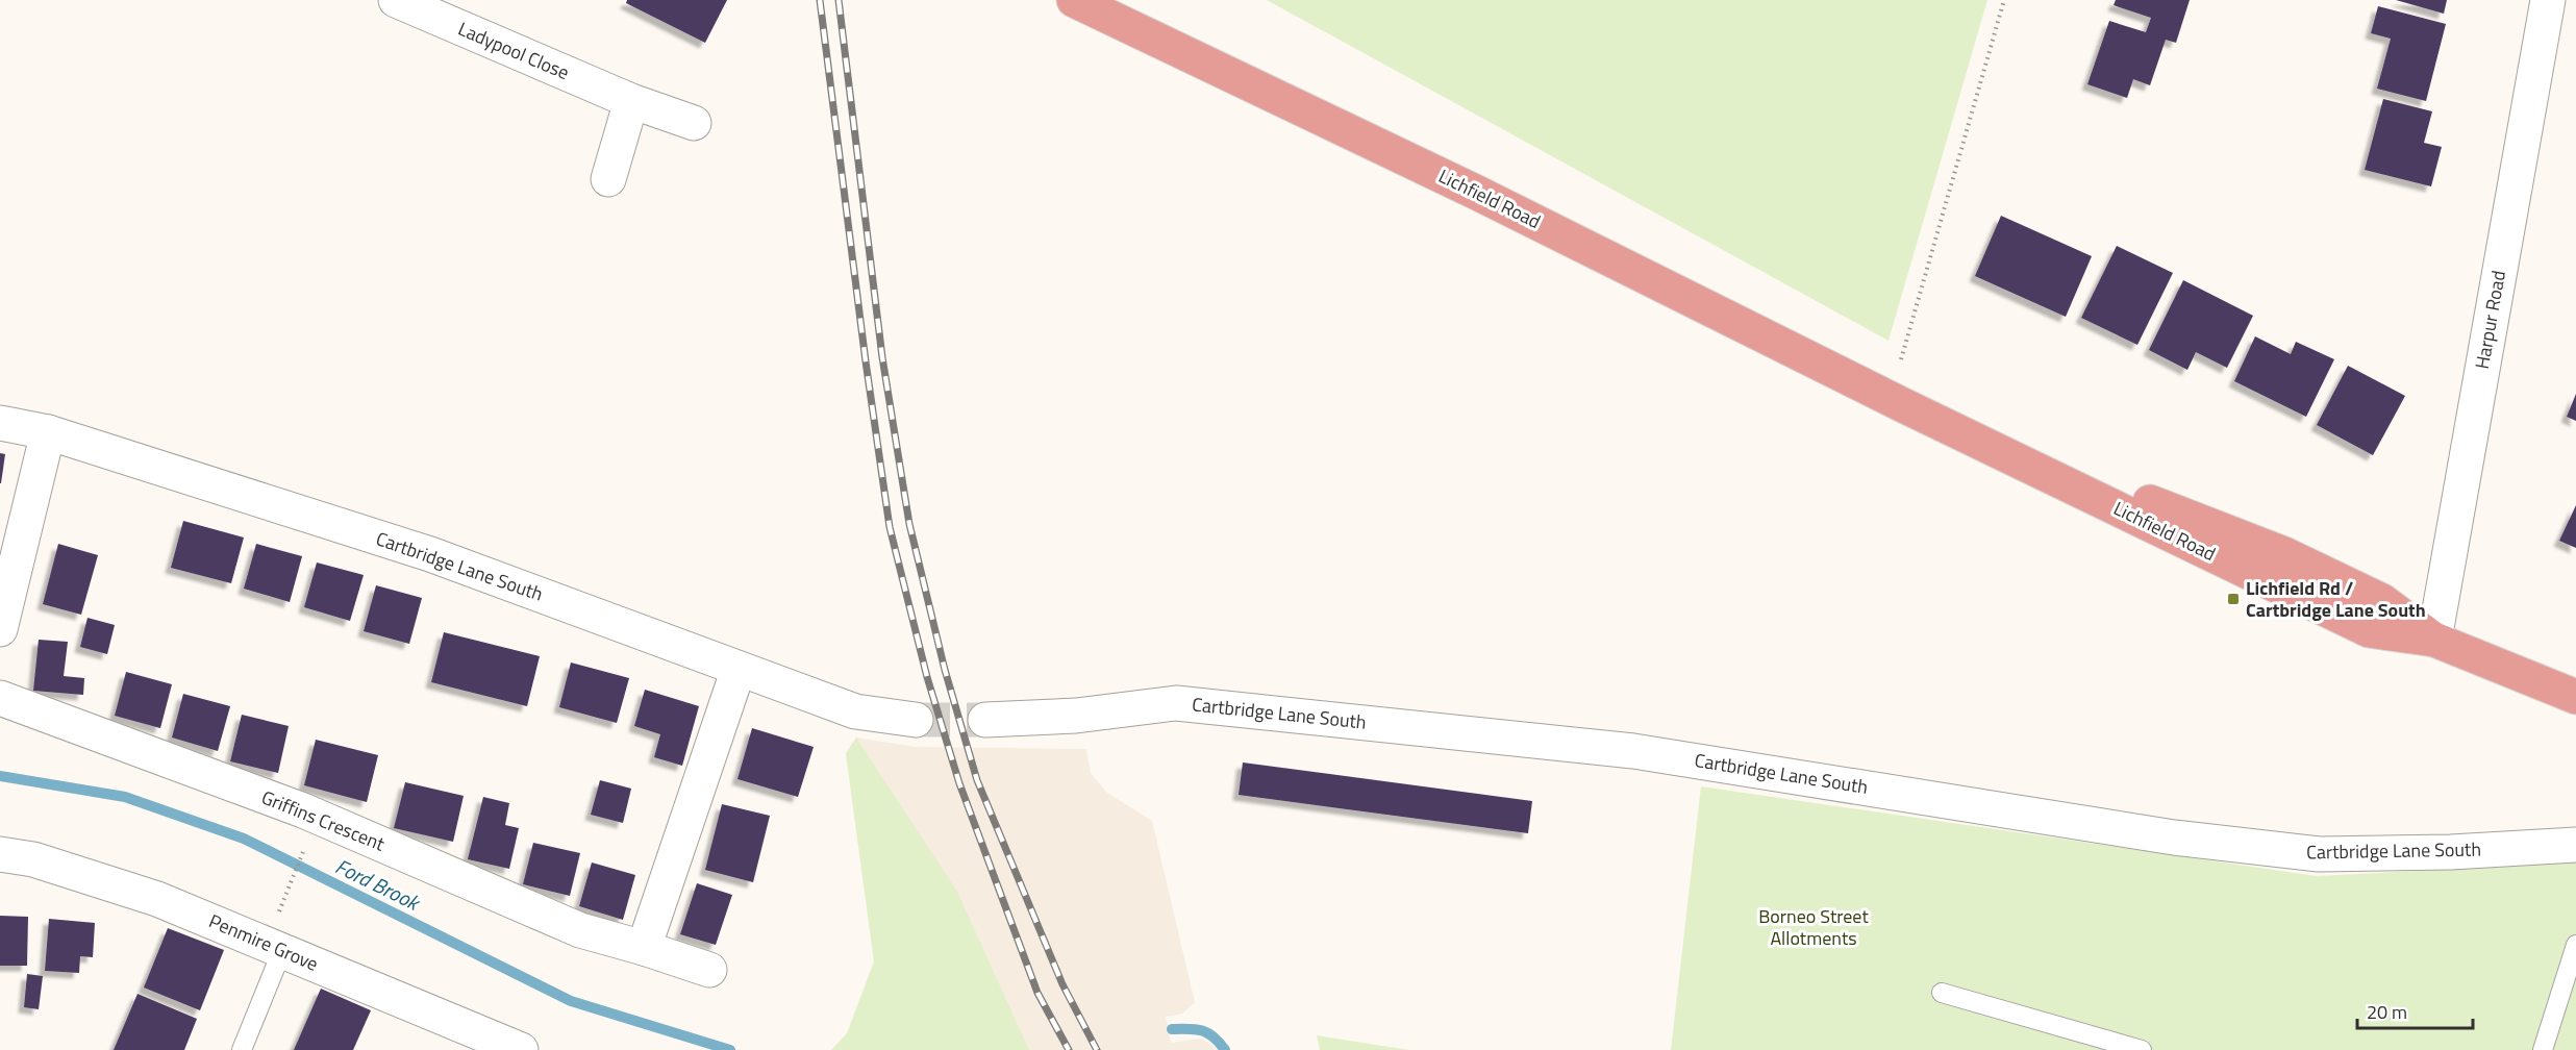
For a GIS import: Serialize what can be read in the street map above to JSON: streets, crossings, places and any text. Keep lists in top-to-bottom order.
{
  "streets": {
    "highway": ["Lichfield Road"],
    "street": [
      "Ladypool Close",
      "Harpur Road",
      "Cartbridge Lane South",
      "Griffins Crescent",
      "Penmire Grove"
    ]
  },
  "crossings": [
    ["Lichfield Road", "Harpur Road"]
  ],
  "water": ["Ford Brook"],
  "parks": ["Borneo Street Allotments"],
  "places": {
    "transit": ["Lichfield Rd / Cartbridge Lane South"]
  },
  "scale_bar": "20 m"
}
